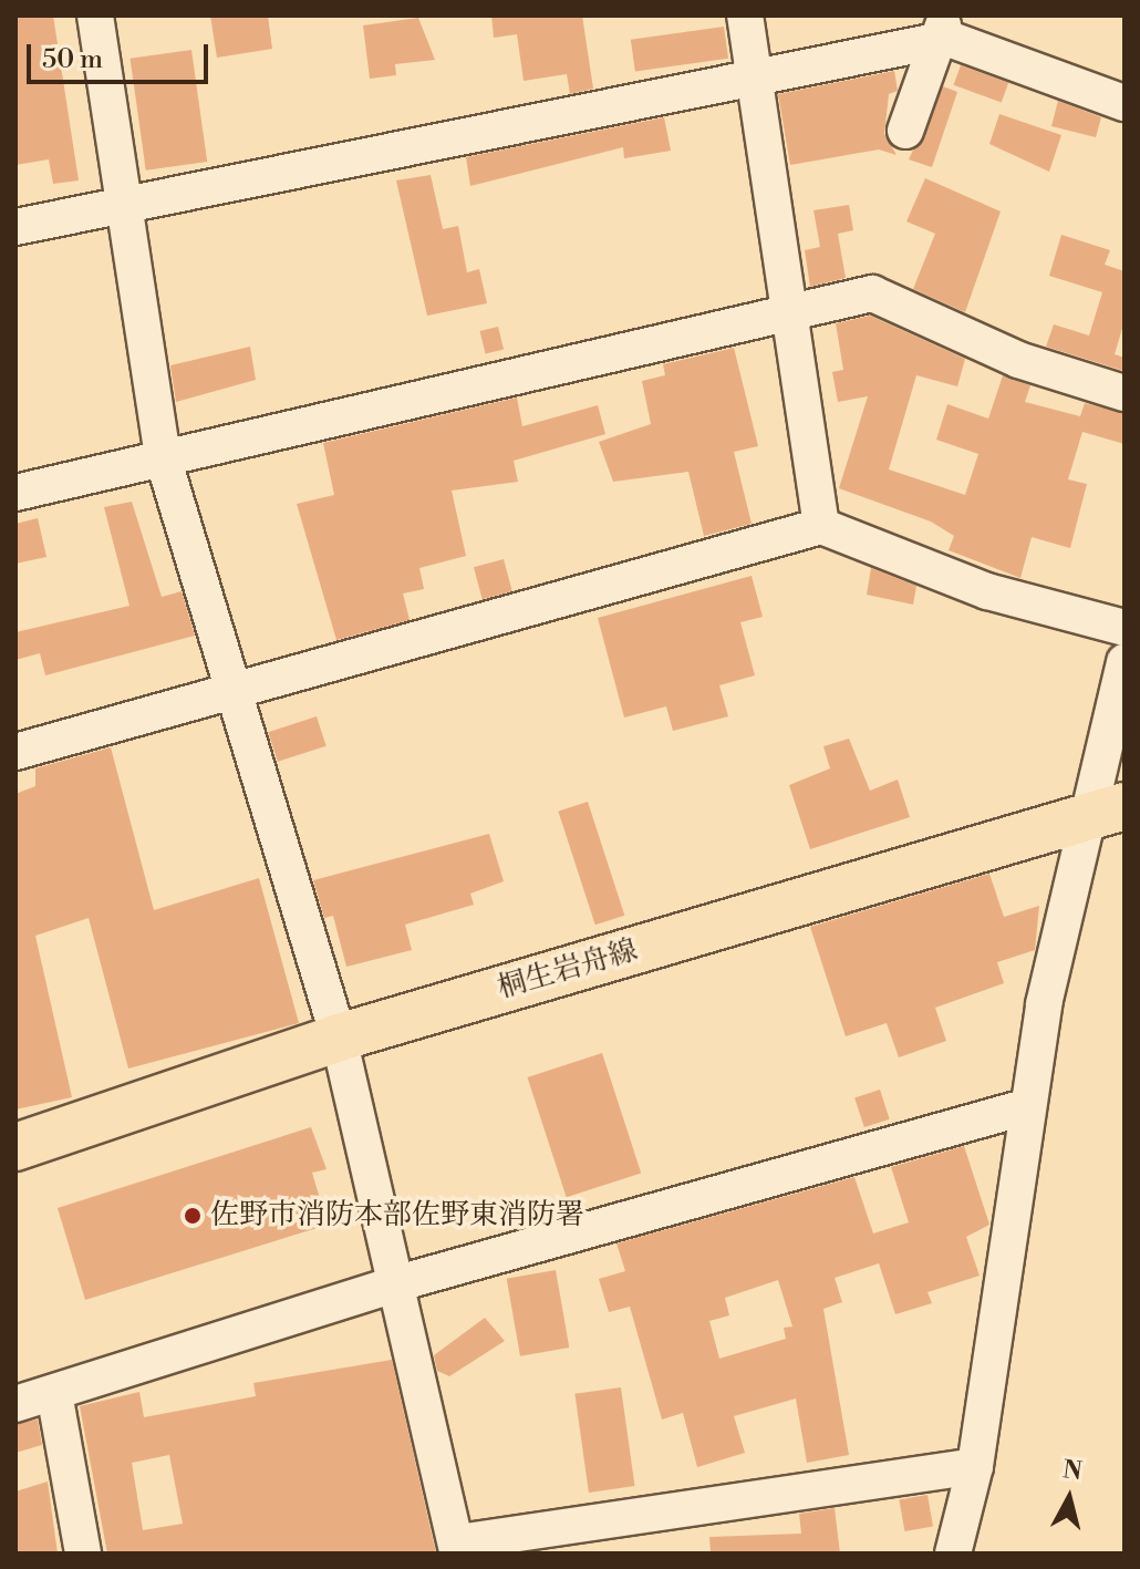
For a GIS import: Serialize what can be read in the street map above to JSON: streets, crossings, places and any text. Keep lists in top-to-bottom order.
{
  "streets": {
    "main road": ["桐生岩舟線"]
  },
  "places": ["佐野市消防本部佐野東消防署"],
  "scale_bar": "50 m",
  "north": "top"
}
